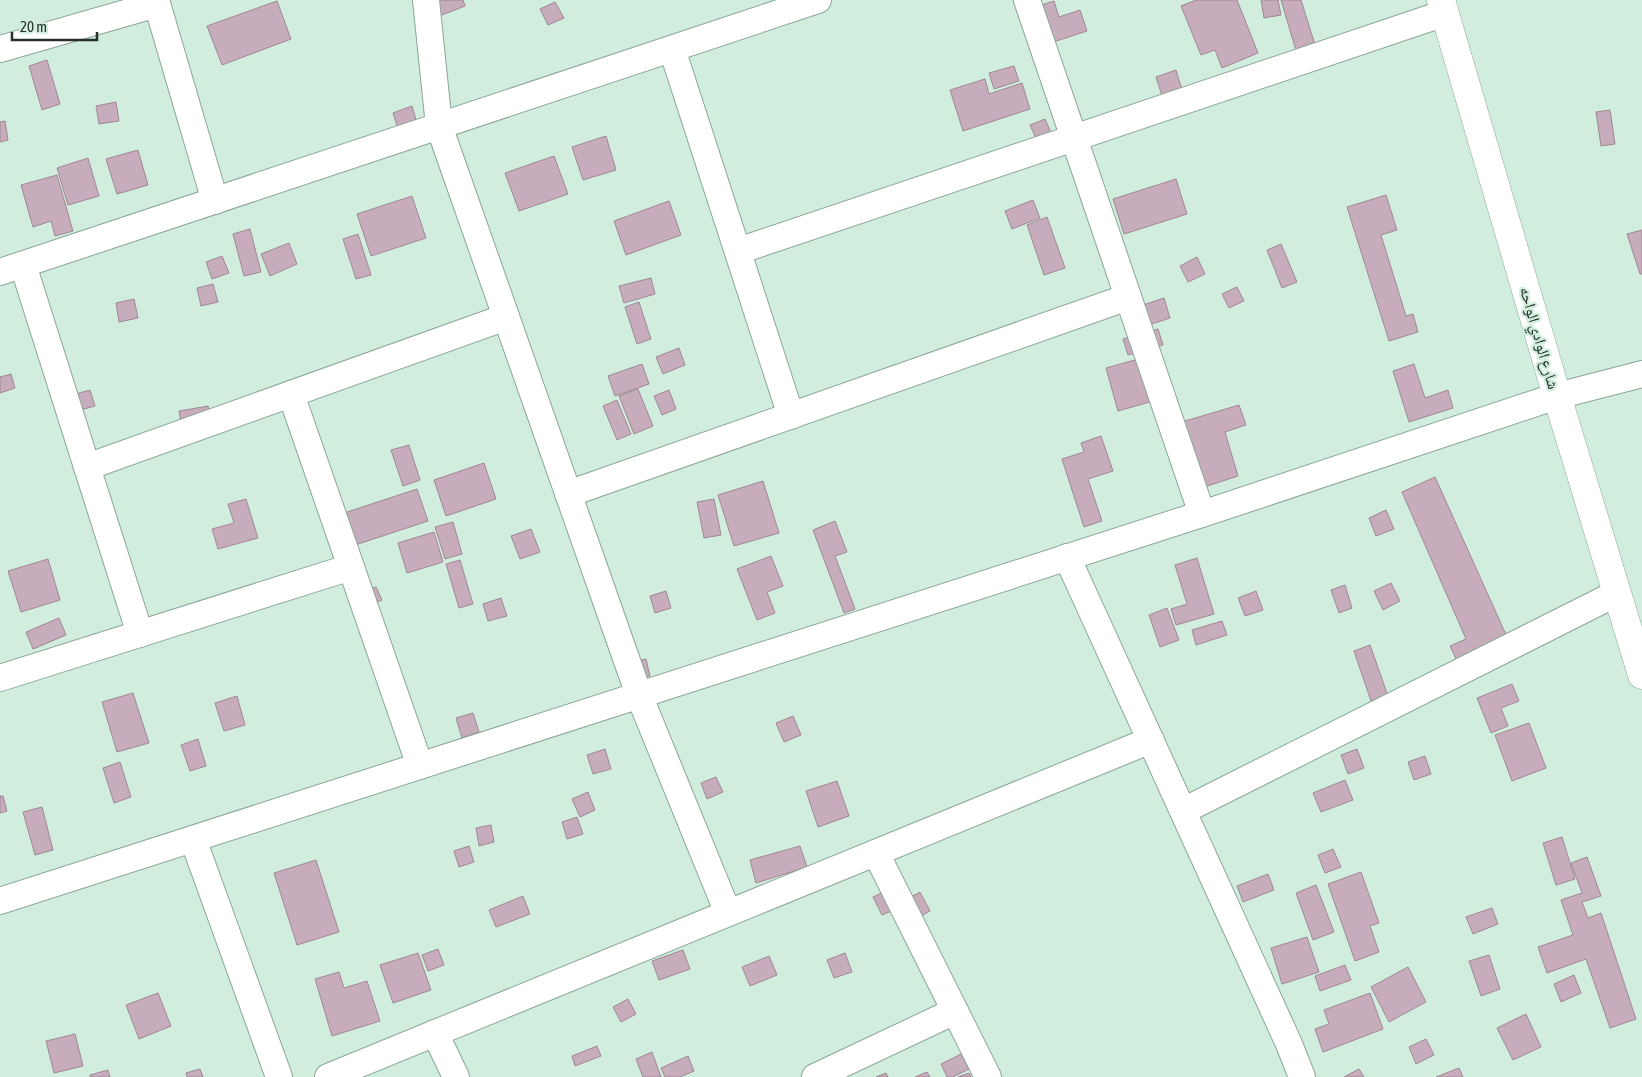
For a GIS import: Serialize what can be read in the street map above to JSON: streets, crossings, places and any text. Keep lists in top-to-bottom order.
{
  "streets": {
    "main road": ["شارع الوادي الواحه"]
  },
  "scale_bar": "20 m"
}
